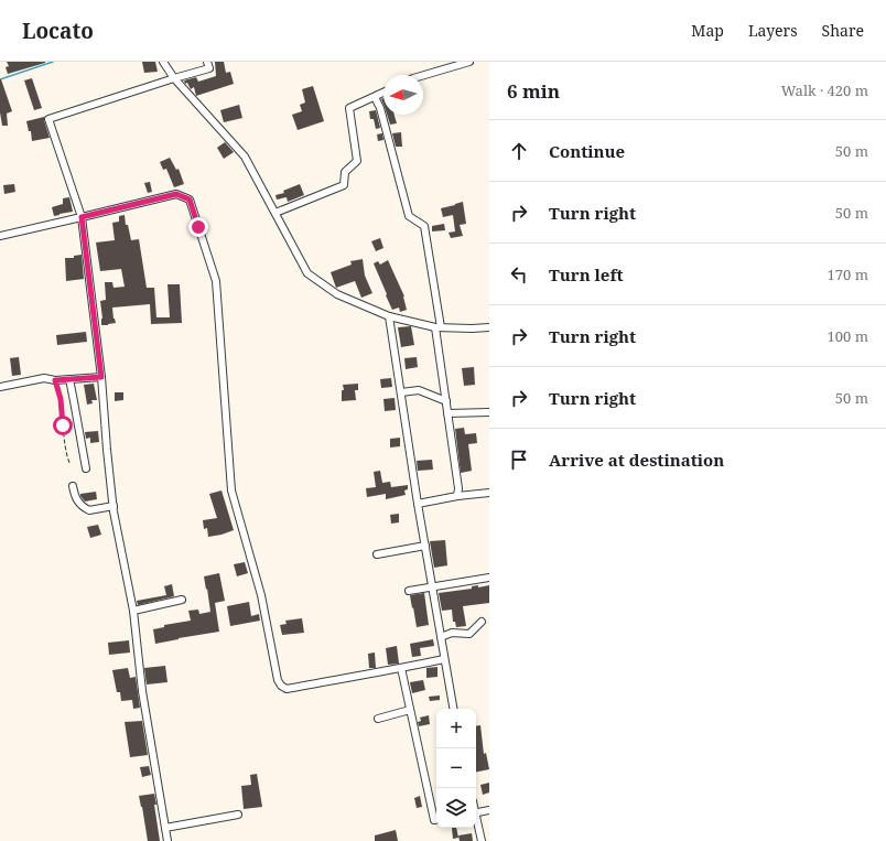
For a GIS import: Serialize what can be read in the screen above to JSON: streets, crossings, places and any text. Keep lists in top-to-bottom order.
{
  "north": "left",
  "page": {
    "header": "Locato",
    "nav": ["Map", "Layers", "Share"],
    "heading": ["6 min", "Walk · 420 m"],
    "list": [
      ["Continue", "50 m"],
      ["Turn right", "50 m"],
      ["Turn left", "170 m"],
      ["Turn right", "100 m"],
      ["Turn right", "50 m"],
      "Arrive at destination"
    ],
    "map_buttons": ["+", "−"]
  }
}
